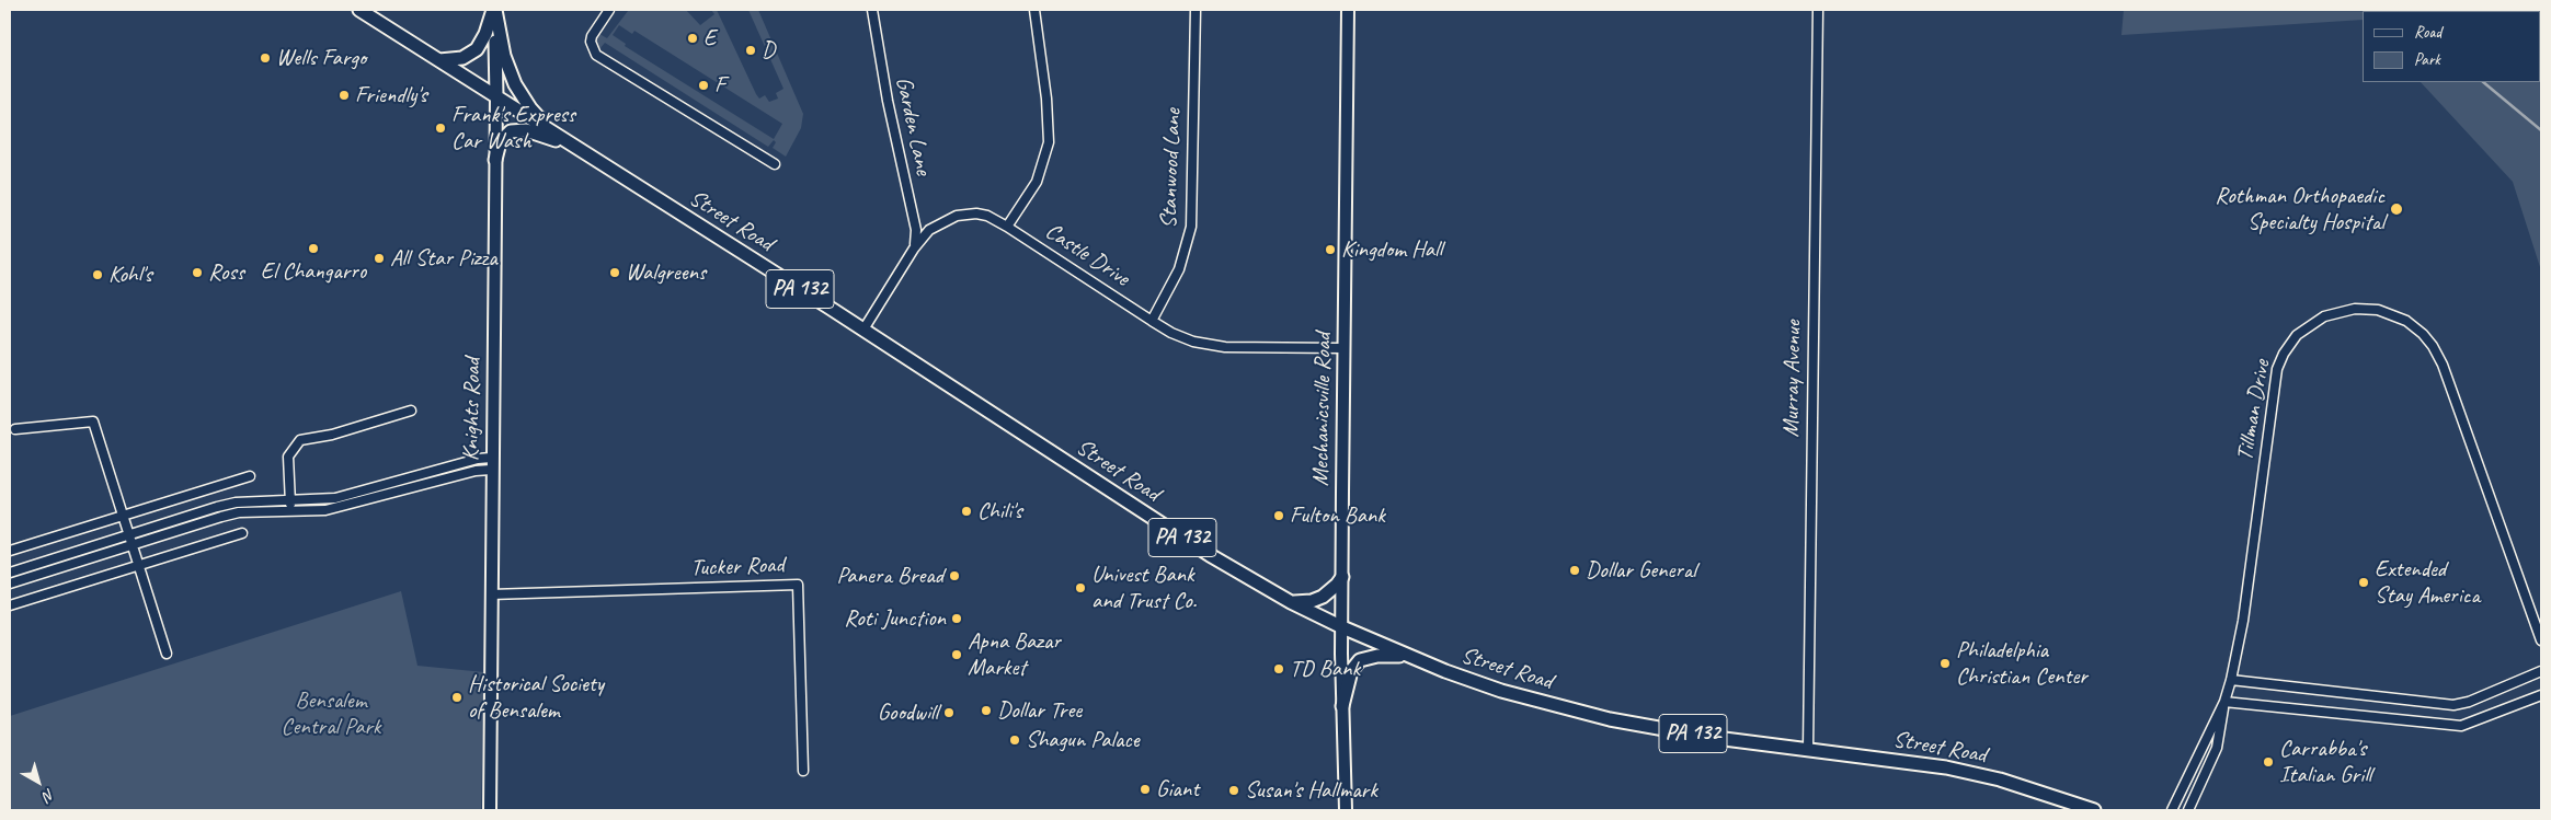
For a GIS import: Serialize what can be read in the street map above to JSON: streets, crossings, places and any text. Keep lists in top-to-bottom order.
{
  "streets": {
    "main road": ["Street Road", "PA 132", "Knights Road"],
    "street": [
      "Garden Lane",
      "Stanwood Lane",
      "Castle Drive",
      "Murray Avenue",
      "Mechanicsville Road",
      "Tillman Drive",
      "Tucker Road"
    ]
  },
  "crossings": [
    ["Garden Lane", "Castle Drive"],
    ["Stanwood Lane", "Castle Drive"],
    ["Street Road", "Castle Drive"],
    ["Street Road", "Murray Avenue"],
    ["Street Road", "Knights Road"],
    ["Street Road", "Mechanicsville Road"],
    ["Castle Drive", "Mechanicsville Road"],
    ["Knights Road", "Tucker Road"]
  ],
  "parks": ["Bensalem Central Park"],
  "places": [
    "E",
    "D",
    "Wells Fargo",
    "F",
    "Friendly's",
    "Frank's Express Car Wash",
    "Rothman Orthopaedic Specialty Hospital",
    "El Changarro",
    "Kingdom Hall",
    "All Star Pizza",
    "Ross",
    "Walgreens",
    "Kohl's",
    "Chili's",
    "Fulton Bank",
    "Dollar General",
    "Panera Bread",
    "Extended Stay America",
    "Univest Bank and Trust Co.",
    "Roti Junction",
    "Apna Bazar Market",
    "Philadelphia Christian Center",
    "TD Bank",
    "Historical Society of Bensalem",
    "Dollar Tree",
    "Goodwill",
    "Shagun Palace",
    "Carrabba's Italian Grill",
    "Giant",
    "Susan's Hallmark"
  ],
  "legend": ["Road", "Park"],
  "north": "bottom right"
}
